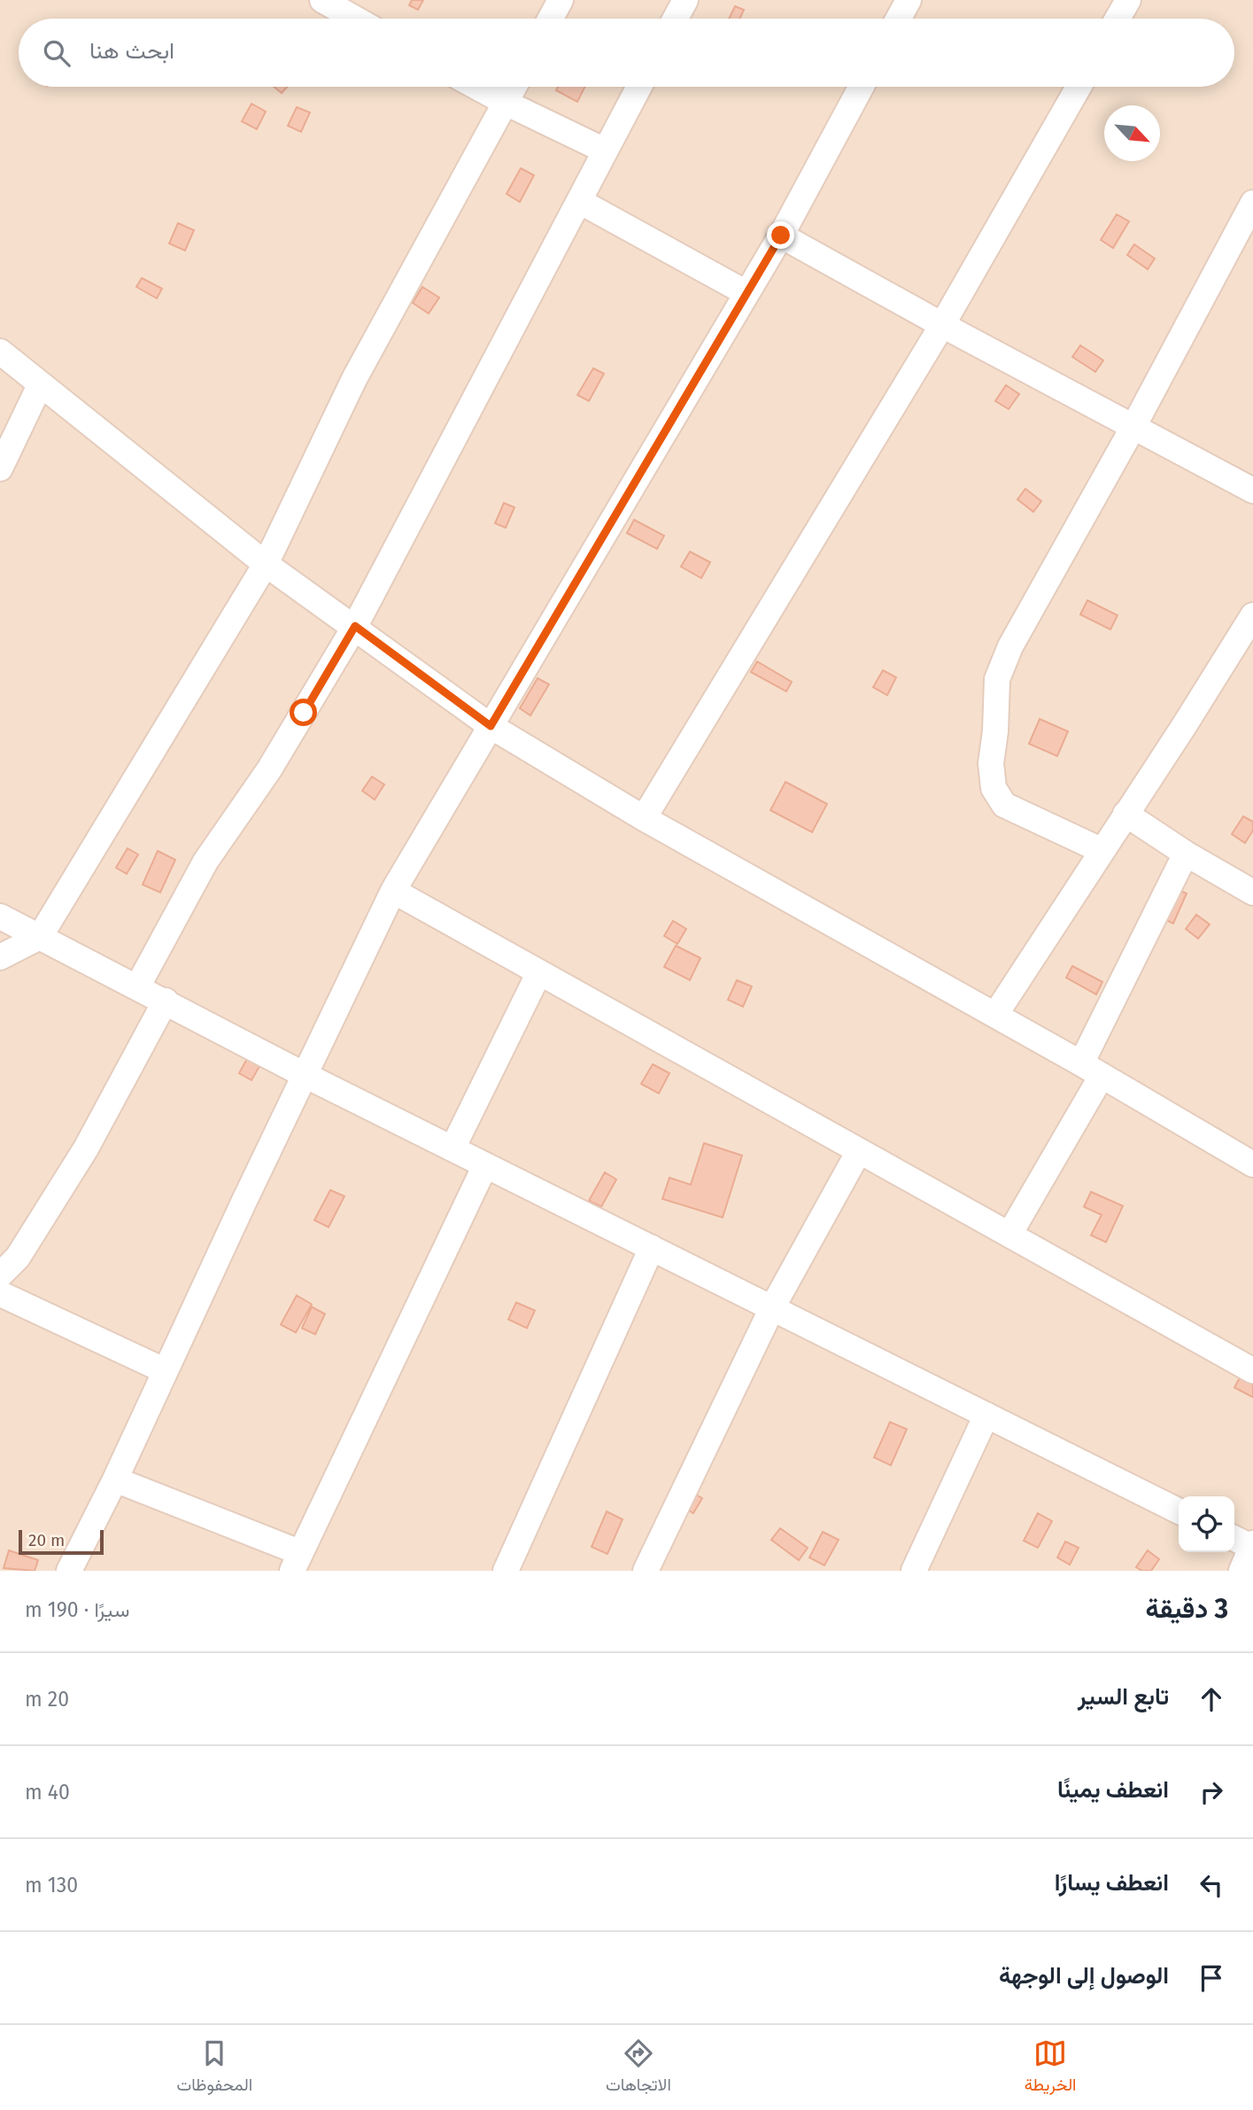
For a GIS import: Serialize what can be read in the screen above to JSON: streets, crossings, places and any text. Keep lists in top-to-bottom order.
{
  "scale_bar": "20 m",
  "north": "bottom right",
  "page": {
    "search": "ابحث هنا",
    "scale": "20 m",
    "heading": ["3 دقيقة", "سيرًا · 190 m"],
    "list": [
      ["تابع السير", "20 m"],
      ["انعطف يمينًا", "40 m"],
      ["انعطف يسارًا", "130 m"],
      "الوصول إلى الوجهة"
    ],
    "nav": ["الخريطة", "الاتجاهات", "المحفوظات"]
  }
}
